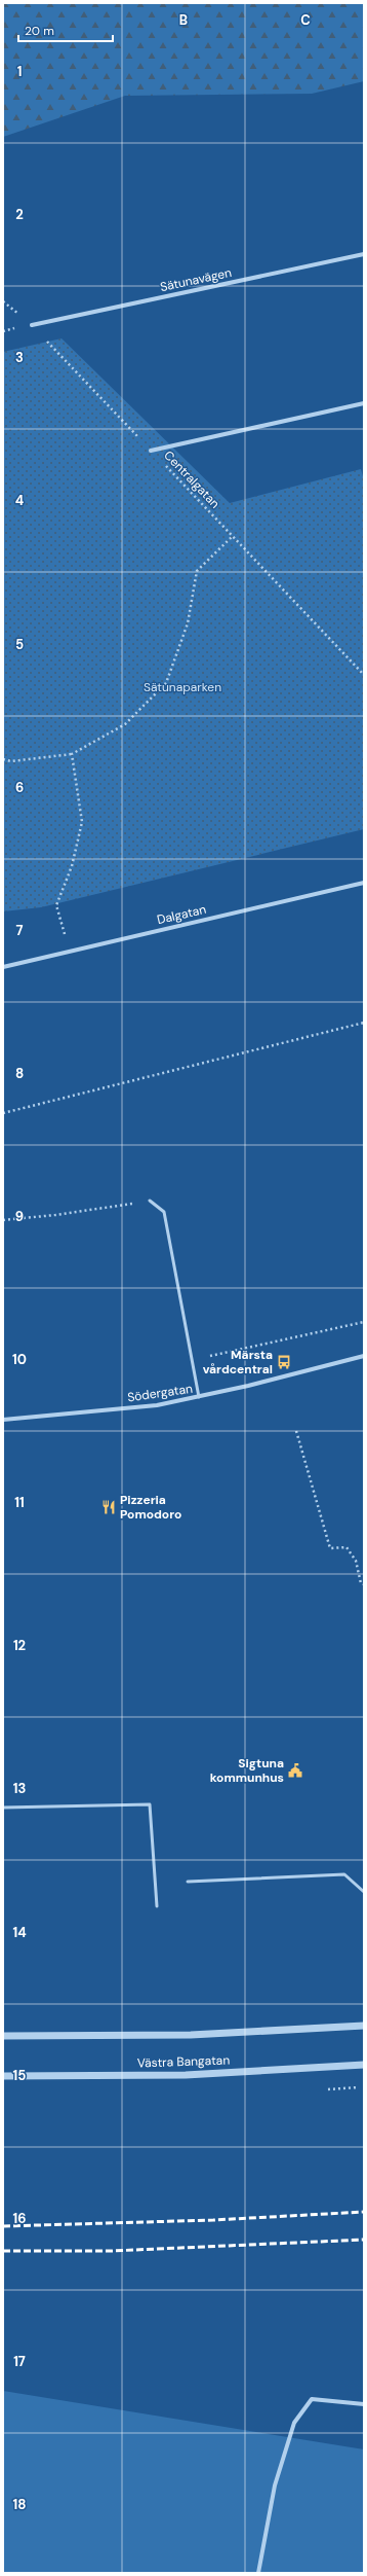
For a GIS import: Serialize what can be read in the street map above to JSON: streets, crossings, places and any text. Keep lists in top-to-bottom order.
{
  "streets": {
    "street": [
      "Sätunavägen",
      "Dalgatan",
      "Södergatan",
      "Västra Bangatan"
    ],
    "path": ["Centralgatan"]
  },
  "crossings": [
    ["Sätunavägen", "Centralgatan"]
  ],
  "parks": ["Sätunaparken"],
  "places": {
    "bus stop": ["Märsta vårdcentral"],
    "restaurant": ["Pizzeria Pomodoro"],
    "public building": ["Sigtuna kommunhus"]
  },
  "scale_bar": "20 m",
  "grid": {
    "columns": ["B", "C"],
    "rows": [
      "1",
      "2",
      "3",
      "4",
      "5",
      "6",
      "7",
      "8",
      "9",
      "10",
      "11",
      "12",
      "13",
      "14",
      "15",
      "16",
      "17",
      "18"
    ]
  }
}
